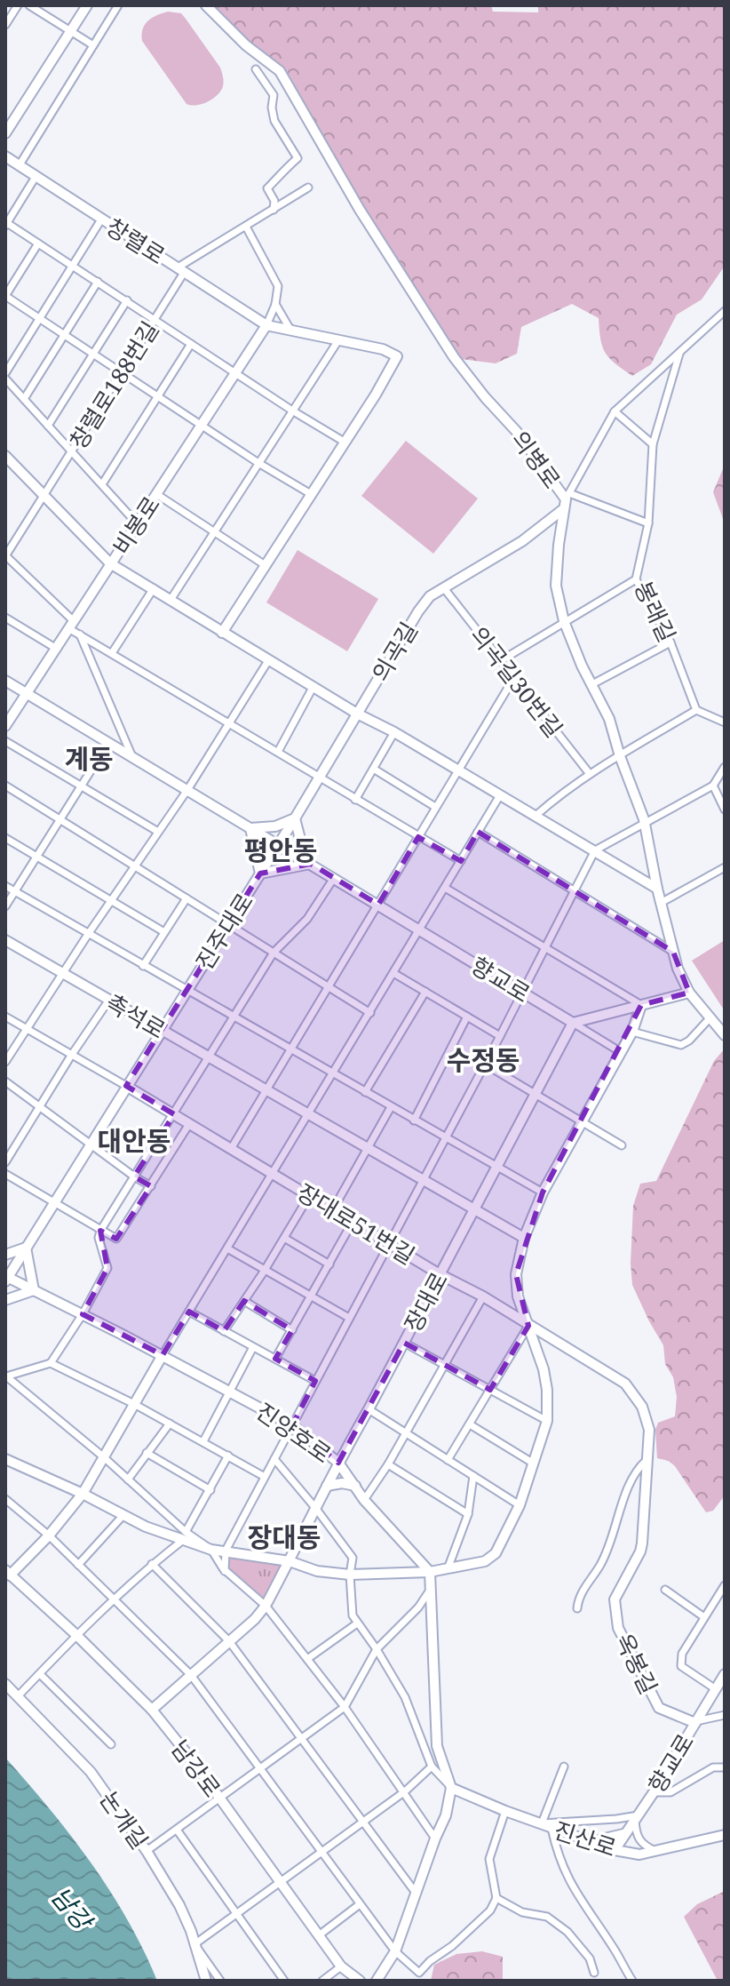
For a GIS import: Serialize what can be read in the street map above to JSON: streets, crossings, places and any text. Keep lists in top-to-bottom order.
{
  "streets": {
    "street": [
      "창렬로",
      "창렬로188번길",
      "의병로",
      "비봉로",
      "봉래길",
      "의곡길",
      "의곡길30번길",
      "진주대로",
      "향교로",
      "촉석로",
      "장대로51번길",
      "장대로",
      "진양호로",
      "옥봉길",
      "남강로",
      "논개길",
      "진산로"
    ]
  },
  "crossings": [
    ["창렬로", "창렬로188번길"],
    ["창렬로", "비봉로"],
    ["의병로", "의곡길"],
    ["의곡길", "의곡길30번길"],
    ["의곡길", "진주대로"],
    ["의곡길", "향교로"],
    ["진주대로", "향교로"],
    ["진주대로", "촉석로"],
    ["진주대로", "장대로51번길"],
    ["진주대로", "진양호로"],
    ["향교로", "장대로"],
    ["향교로", "옥봉길"],
    ["향교로", "진산로"],
    ["촉석로", "장대로"],
    ["장대로51번길", "장대로"],
    ["장대로51번길", "옥봉길"],
    ["장대로", "진양호로"],
    ["장대로", "옥봉길"],
    ["장대로", "남강로"]
  ],
  "districts": [
    "계동",
    "평안동",
    "수정동",
    "대안동",
    "장대동"
  ],
  "water": ["남강"]
}
